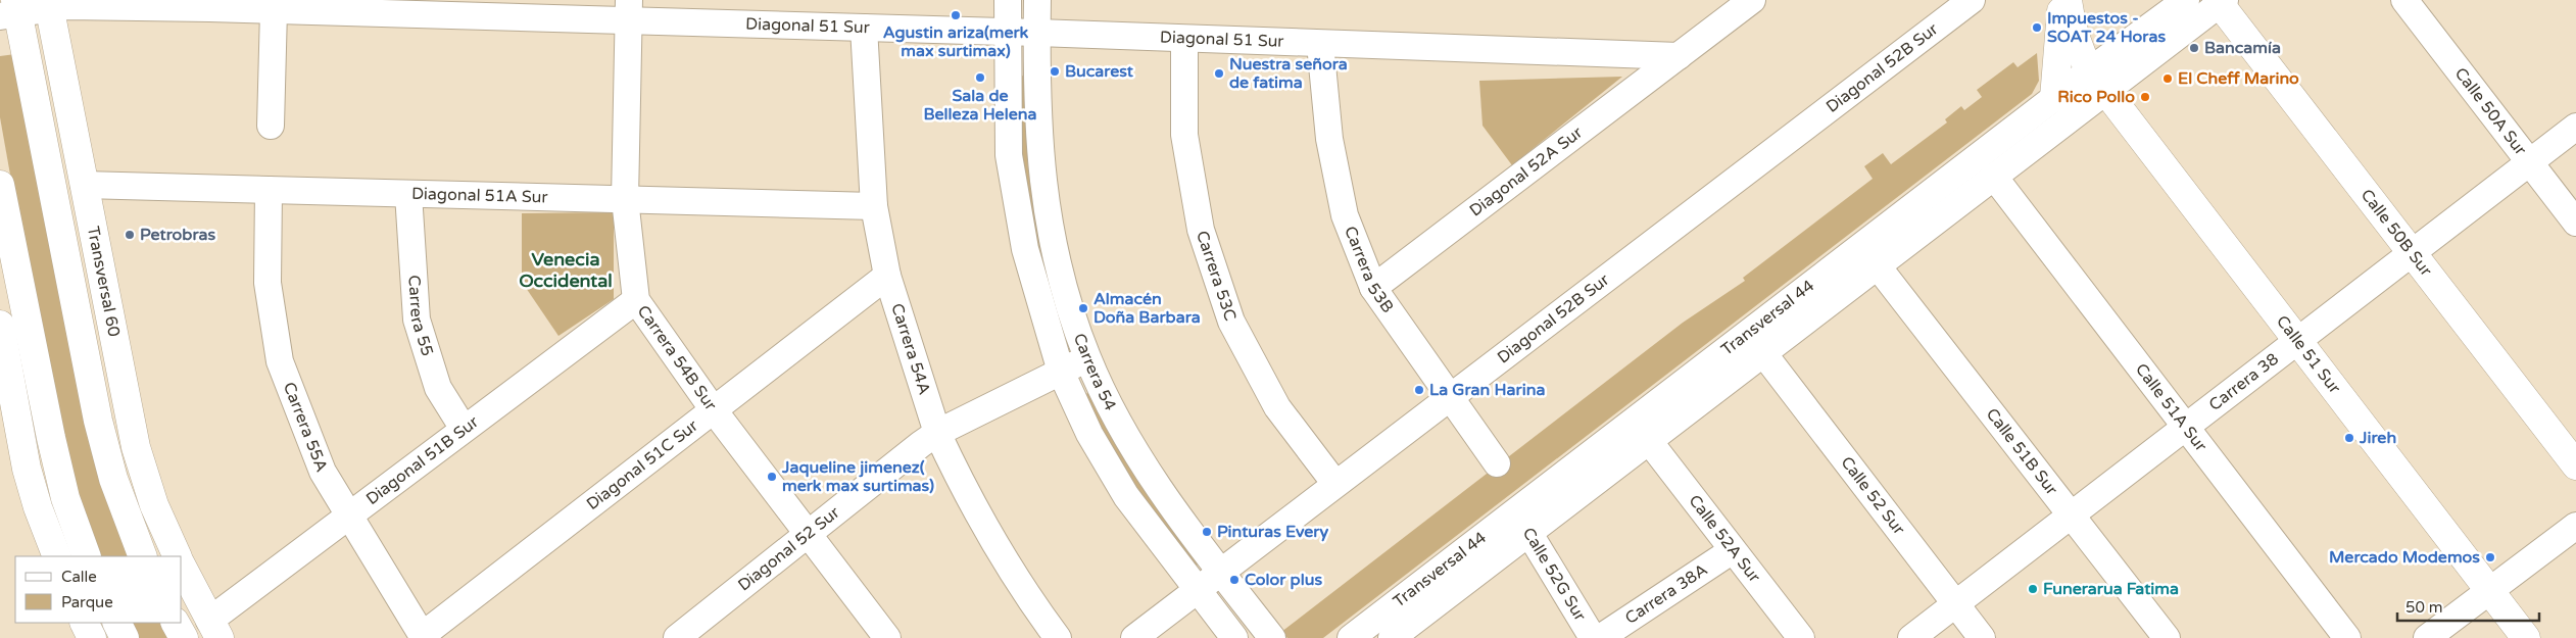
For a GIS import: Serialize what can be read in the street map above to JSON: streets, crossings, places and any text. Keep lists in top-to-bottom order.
{
  "streets": {
    "main road": ["Calle 50B Sur", "Transversal 60", "Calle 51 Sur"],
    "street": [
      "Diagonal 51 Sur",
      "Diagonal 52B Sur",
      "Calle 50A Sur",
      "Diagonal 52A Sur",
      "Diagonal 51A Sur",
      "Carrera 53B",
      "Carrera 53C",
      "Carrera 55",
      "Transversal 44",
      "Carrera 54A",
      "Carrera 54B Sur",
      "Carrera 54",
      "Carrera 38",
      "Calle 51A Sur",
      "Carrera 55A",
      "Calle 51B Sur",
      "Diagonal 51B Sur",
      "Diagonal 51C Sur",
      "Calle 52 Sur",
      "Calle 52A Sur",
      "Diagonal 52 Sur",
      "Calle 52G Sur",
      "Carrera 38A"
    ]
  },
  "crossings": [
    ["Diagonal 51 Sur", "Diagonal 52A Sur"],
    ["Diagonal 51 Sur", "Carrera 53B"],
    ["Diagonal 51 Sur", "Carrera 53C"],
    ["Diagonal 51 Sur", "Transversal 60"],
    ["Diagonal 51 Sur", "Carrera 54A"],
    ["Diagonal 51 Sur", "Carrera 54B Sur"],
    ["Diagonal 51 Sur", "Carrera 54"],
    ["Diagonal 52B Sur", "Carrera 53B"],
    ["Diagonal 52B Sur", "Carrera 53C"],
    ["Diagonal 52B Sur", "Carrera 54"],
    ["Calle 50A Sur", "Carrera 38"],
    ["Diagonal 52A Sur", "Carrera 53B"],
    ["Diagonal 51A Sur", "Transversal 60"],
    ["Diagonal 51A Sur", "Carrera 55"],
    ["Diagonal 51A Sur", "Carrera 54A"],
    ["Diagonal 51A Sur", "Carrera 54B Sur"],
    ["Diagonal 51A Sur", "Carrera 55A"],
    ["Calle 50B Sur", "Transversal 44"],
    ["Calle 50B Sur", "Carrera 38"],
    ["Carrera 55", "Diagonal 51B Sur"],
    ["Transversal 44", "Calle 51 Sur"],
    ["Transversal 44", "Calle 51A Sur"],
    ["Transversal 44", "Calle 51B Sur"],
    ["Transversal 44", "Calle 52 Sur"],
    ["Transversal 44", "Calle 52A Sur"],
    ["Transversal 44", "Calle 52G Sur"],
    ["Carrera 54A", "Diagonal 51C Sur"],
    ["Carrera 54A", "Diagonal 52 Sur"],
    ["Calle 51 Sur", "Carrera 38"],
    ["Carrera 54B Sur", "Diagonal 51B Sur"],
    ["Carrera 54B Sur", "Diagonal 51C Sur"],
    ["Carrera 54B Sur", "Diagonal 52 Sur"],
    ["Carrera 54", "Diagonal 52 Sur"],
    ["Carrera 38", "Calle 51A Sur"],
    ["Carrera 38", "Calle 51B Sur"],
    ["Carrera 38", "Calle 52 Sur"],
    ["Carrera 55A", "Diagonal 51B Sur"],
    ["Carrera 55A", "Diagonal 51C Sur"],
    ["Calle 52A Sur", "Carrera 38A"]
  ],
  "districts": ["Venecia Occidental"],
  "places": [
    "Agustin ariza(merk max surtimax)",
    "Impuestos - SOAT 24 Horas",
    "Bancamía",
    "Bucarest",
    "Nuestra señora de fatima",
    "Sala de Belleza Helena",
    "El Cheff Marino",
    "Rico Pollo",
    "Petrobras",
    "Almacén Doña Barbara",
    "La Gran Harina",
    "Jireh",
    "Jaqueline jimenez( merk max surtimas)",
    "Pinturas Every",
    "Mercado Modemos",
    "Color plus",
    "Funerarua Fatima"
  ],
  "legend": ["Calle", "Parque"],
  "scale_bar": "50 m"
}
